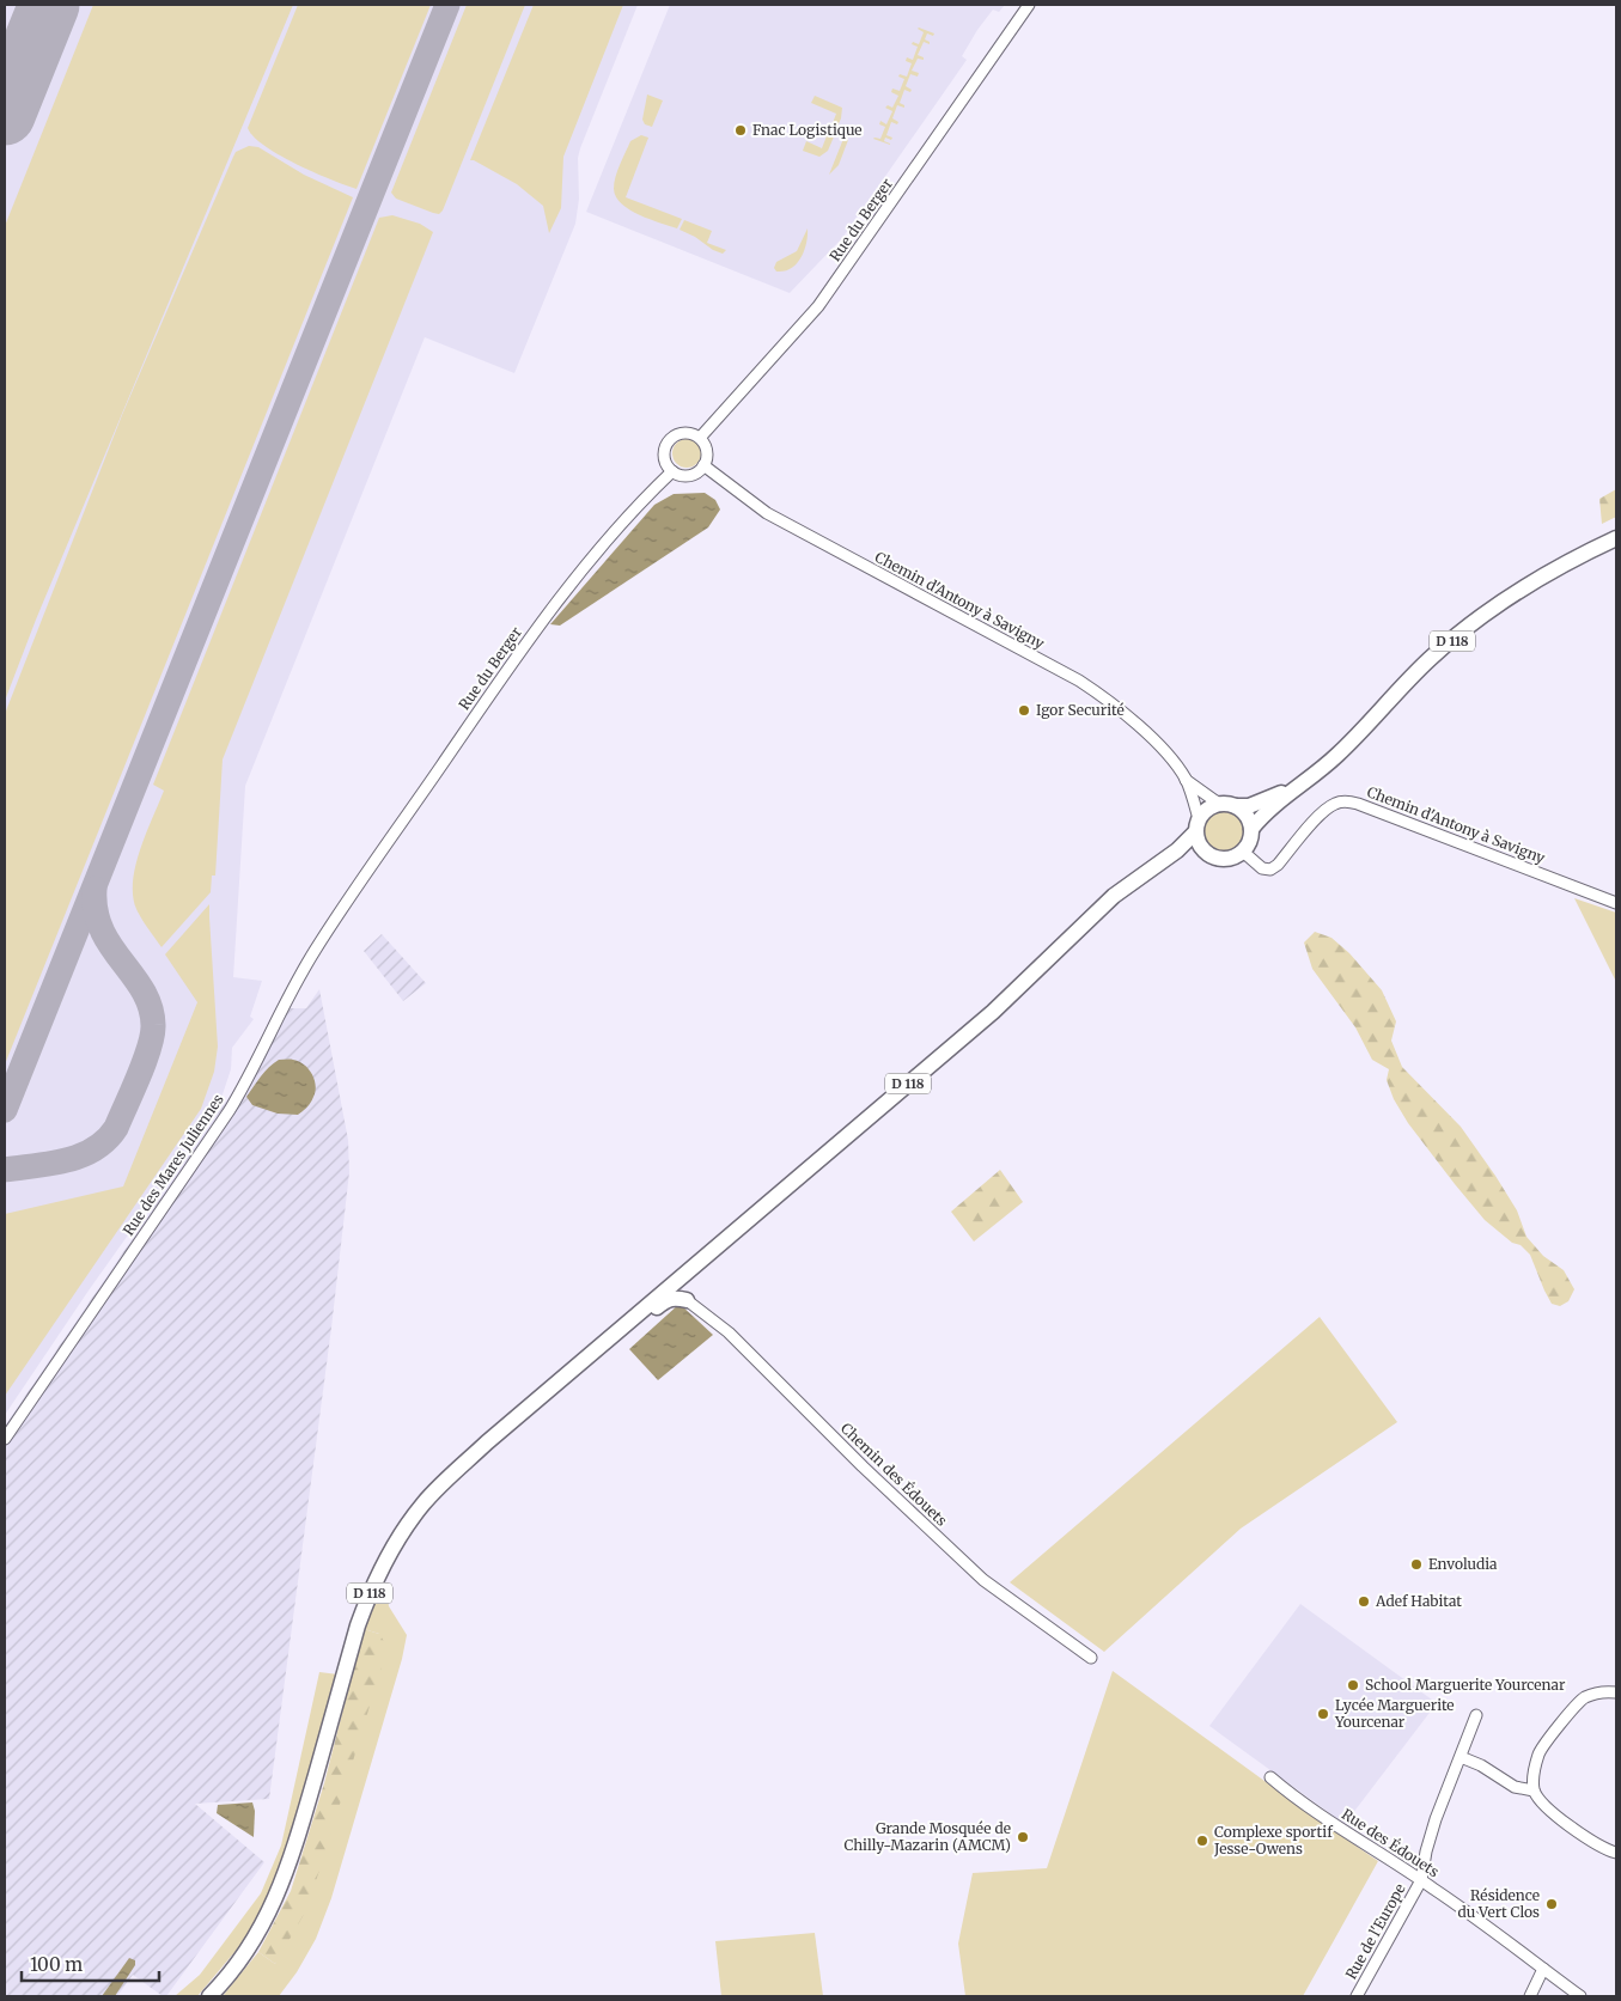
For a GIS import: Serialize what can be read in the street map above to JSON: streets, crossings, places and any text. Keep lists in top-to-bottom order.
{
  "streets": {
    "main road": ["D 118"],
    "street": [
      "Rue du Berger",
      "Chemin d'Antony à Savigny",
      "Rue des Mares Juliennes",
      "Chemin des Édouets",
      "Rue des Édouets",
      "Rue de l'Europe"
    ]
  },
  "crossings": [
    ["Rue du Berger", "Chemin d'Antony à Savigny"],
    ["Rue du Berger", "Rue des Mares Juliennes"],
    ["Chemin d'Antony à Savigny", "D 118"],
    ["Rue des Édouets", "Rue de l'Europe"]
  ],
  "places": [
    "Fnac Logistique",
    "Igor Securité",
    "Envoludia",
    "Adef Habitat",
    "School Marguerite Yourcenar",
    "Lycée Marguerite Yourcenar",
    "Grande Mosquée de Chilly-Mazarin (AMCM)",
    "Complexe sportif Jesse-Owens",
    "Résidence du Vert Clos"
  ],
  "scale_bar": "100 m"
}
